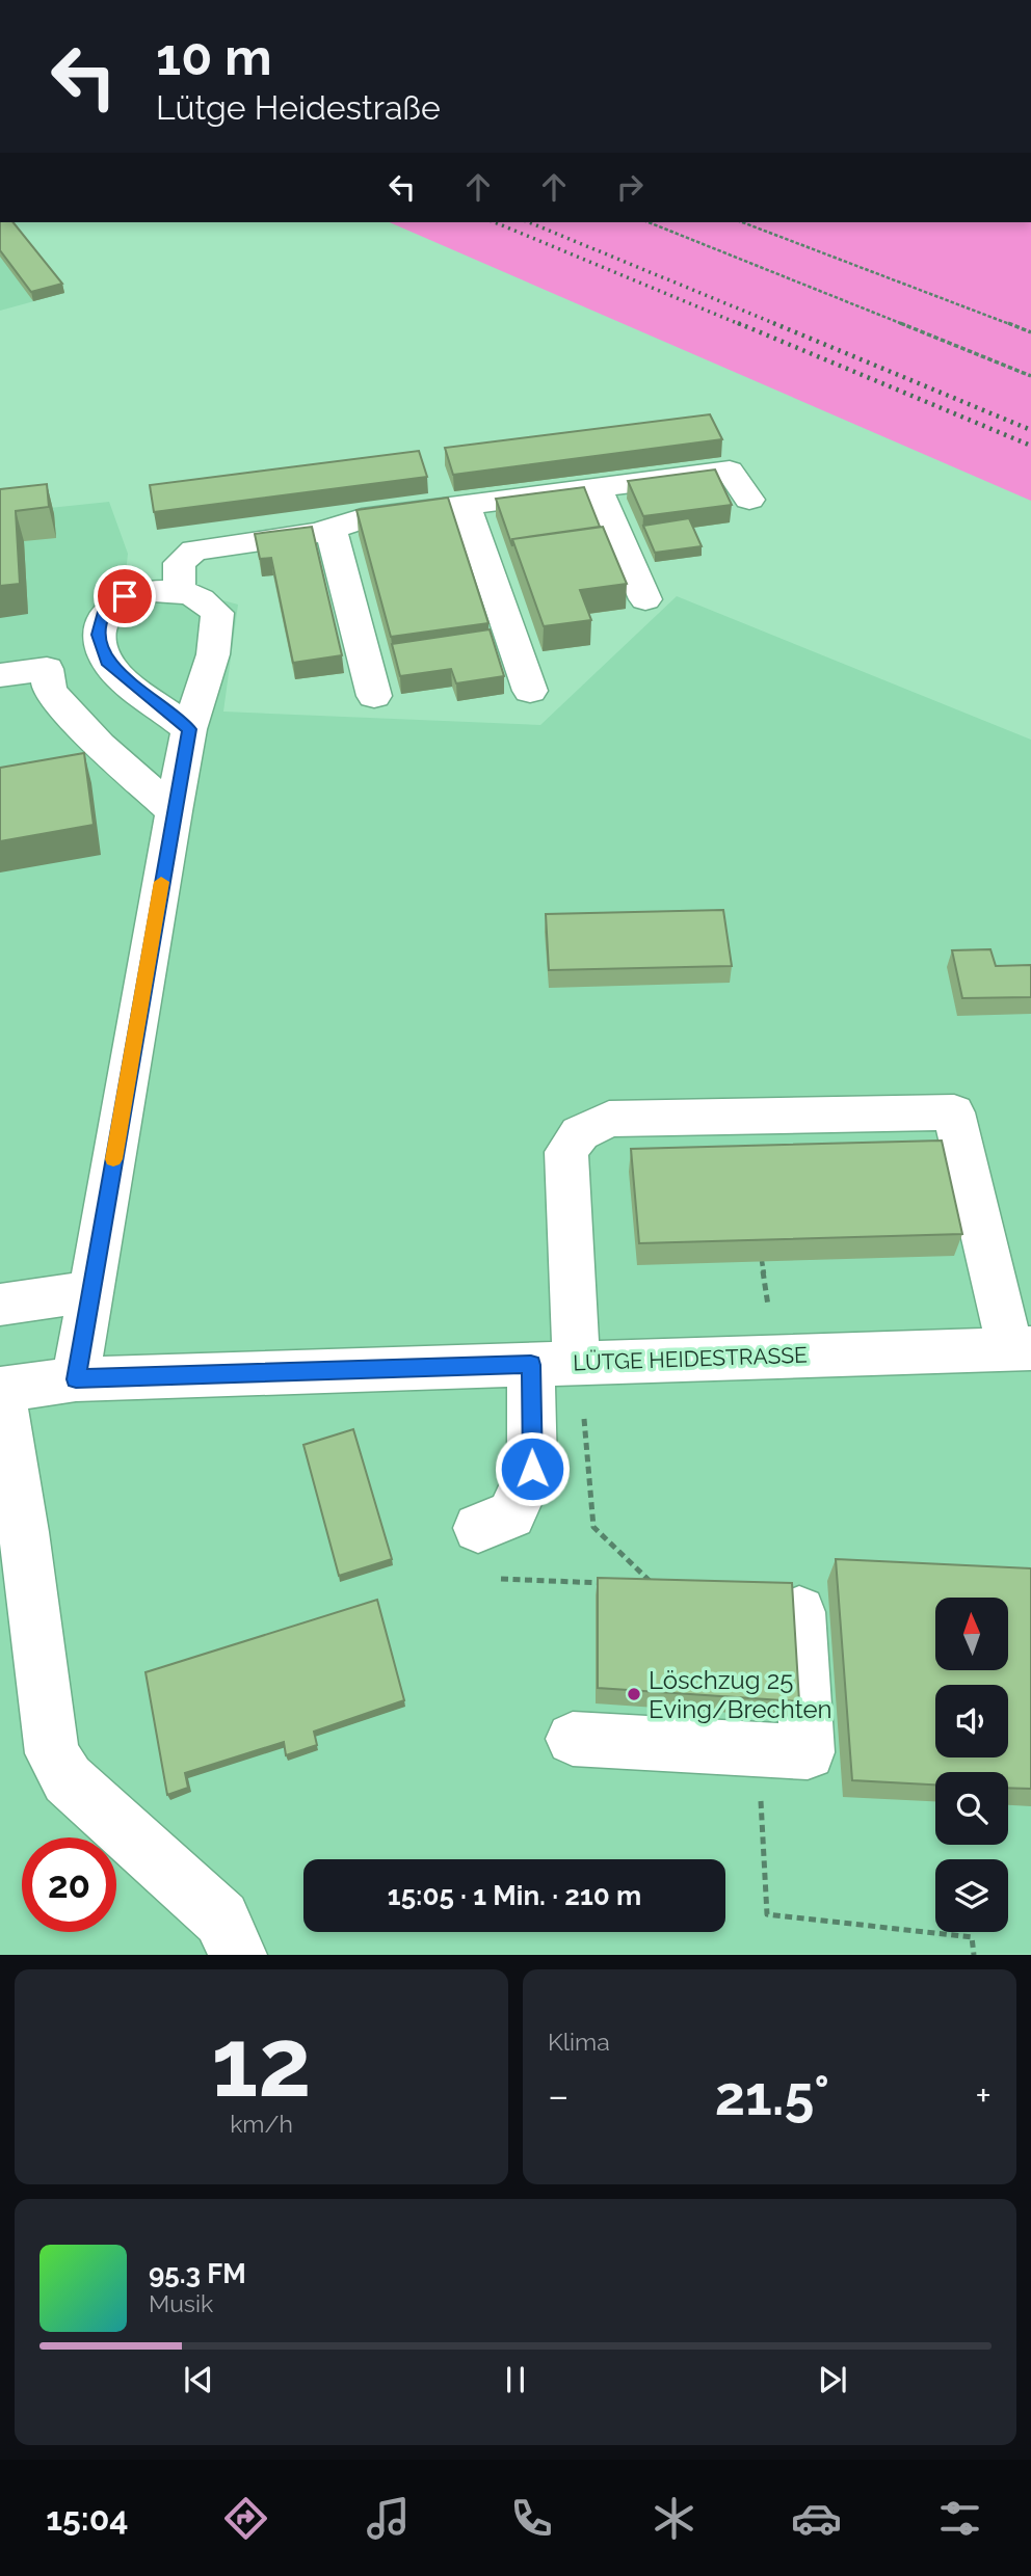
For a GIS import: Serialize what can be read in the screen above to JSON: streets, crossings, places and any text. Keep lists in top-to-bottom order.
{
  "streets": {
    "street": ["LÜTGE HEIDESTRASSE"]
  },
  "places": ["Löschzug 25 Eving/Brechten"],
  "north": "top",
  "page": {
    "turn": ["10 m", "Lütge Heidestraße"],
    "limit": "20",
    "trip": "15:05 · 1 Min. · 210 m",
    "tile": [
      ["12", "km/h"],
      "Klima"
    ],
    "heat": ["−", "21.5°", "+"],
    "song": ["95.3 FM", "Musik"],
    "tabs": "15:04"
  }
}
